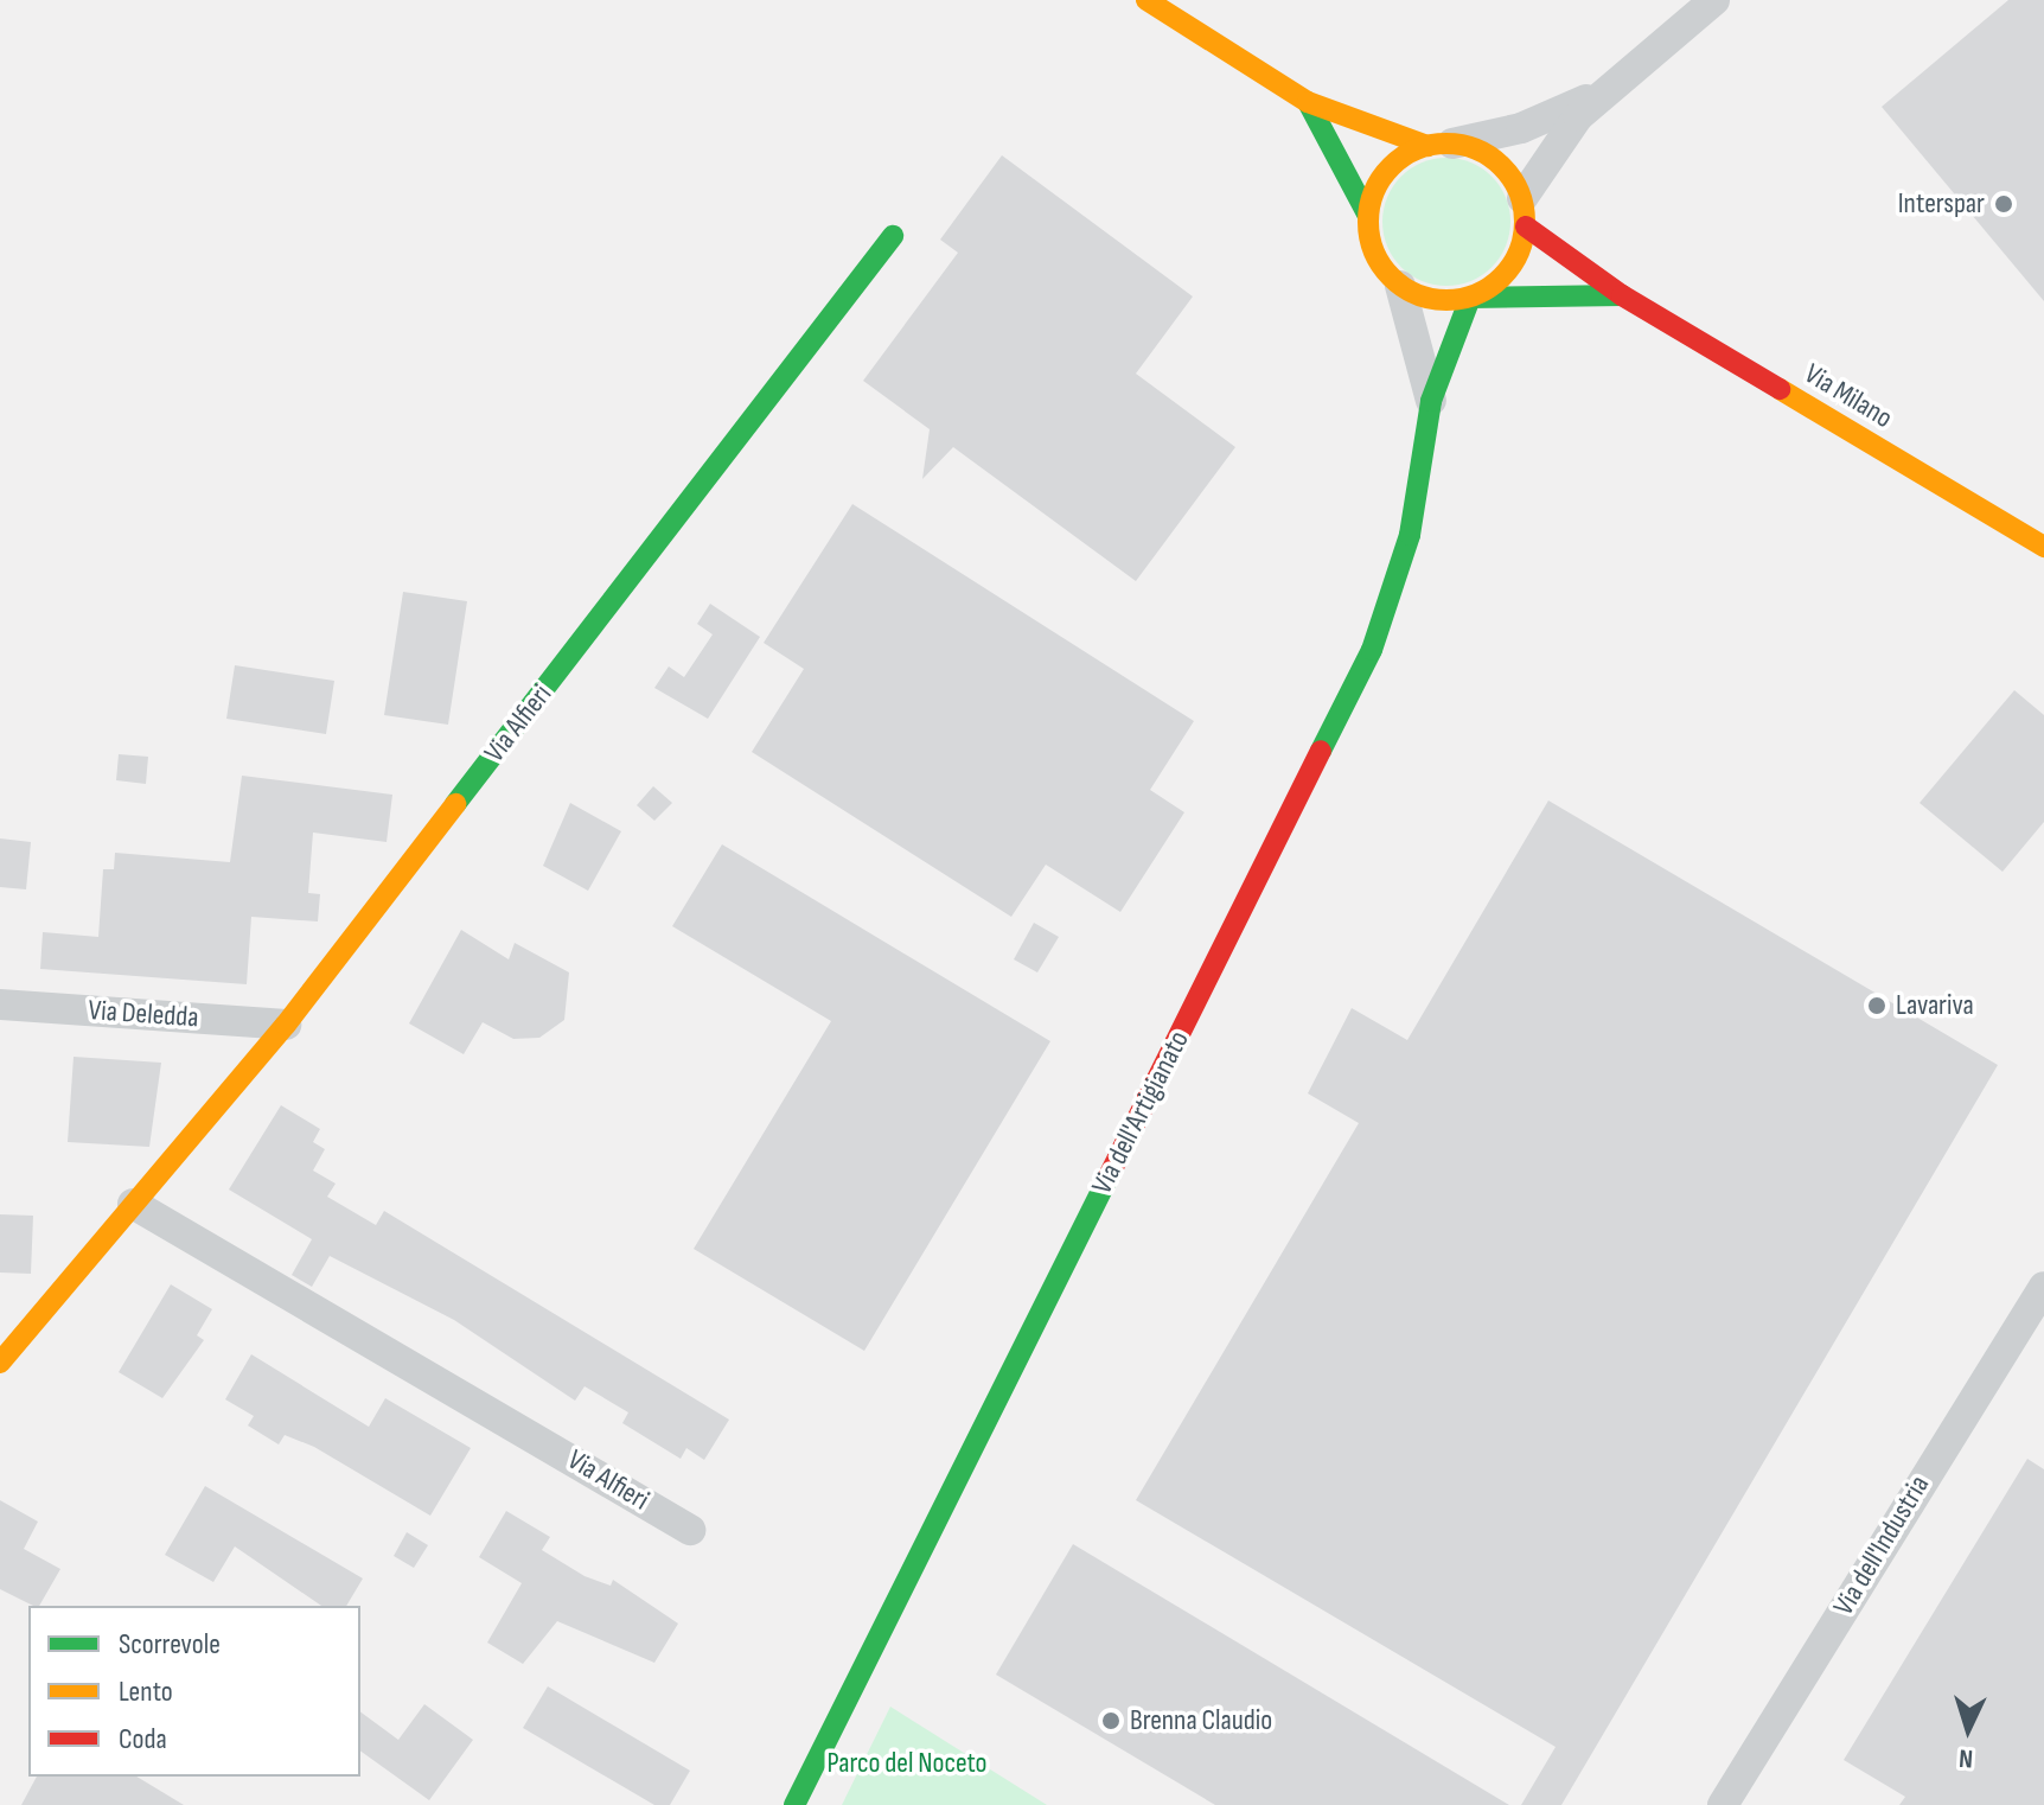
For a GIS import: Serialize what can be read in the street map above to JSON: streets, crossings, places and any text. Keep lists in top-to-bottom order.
{
  "streets": {
    "street": [
      "Via Milano",
      "Via Alfieri",
      "Via Deledda",
      "Via dell'Artigianato",
      "Via dell'Industria"
    ]
  },
  "crossings": [
    ["Via Milano", "Via dell'Artigianato"],
    ["Via Alfieri", "Via Deledda"]
  ],
  "parks": ["Parco del Noceto"],
  "places": ["Interspar", "Lavariva", "Brenna Claudio"],
  "legend": ["Scorrevole", "Lento", "Coda"],
  "north": "bottom"
}
